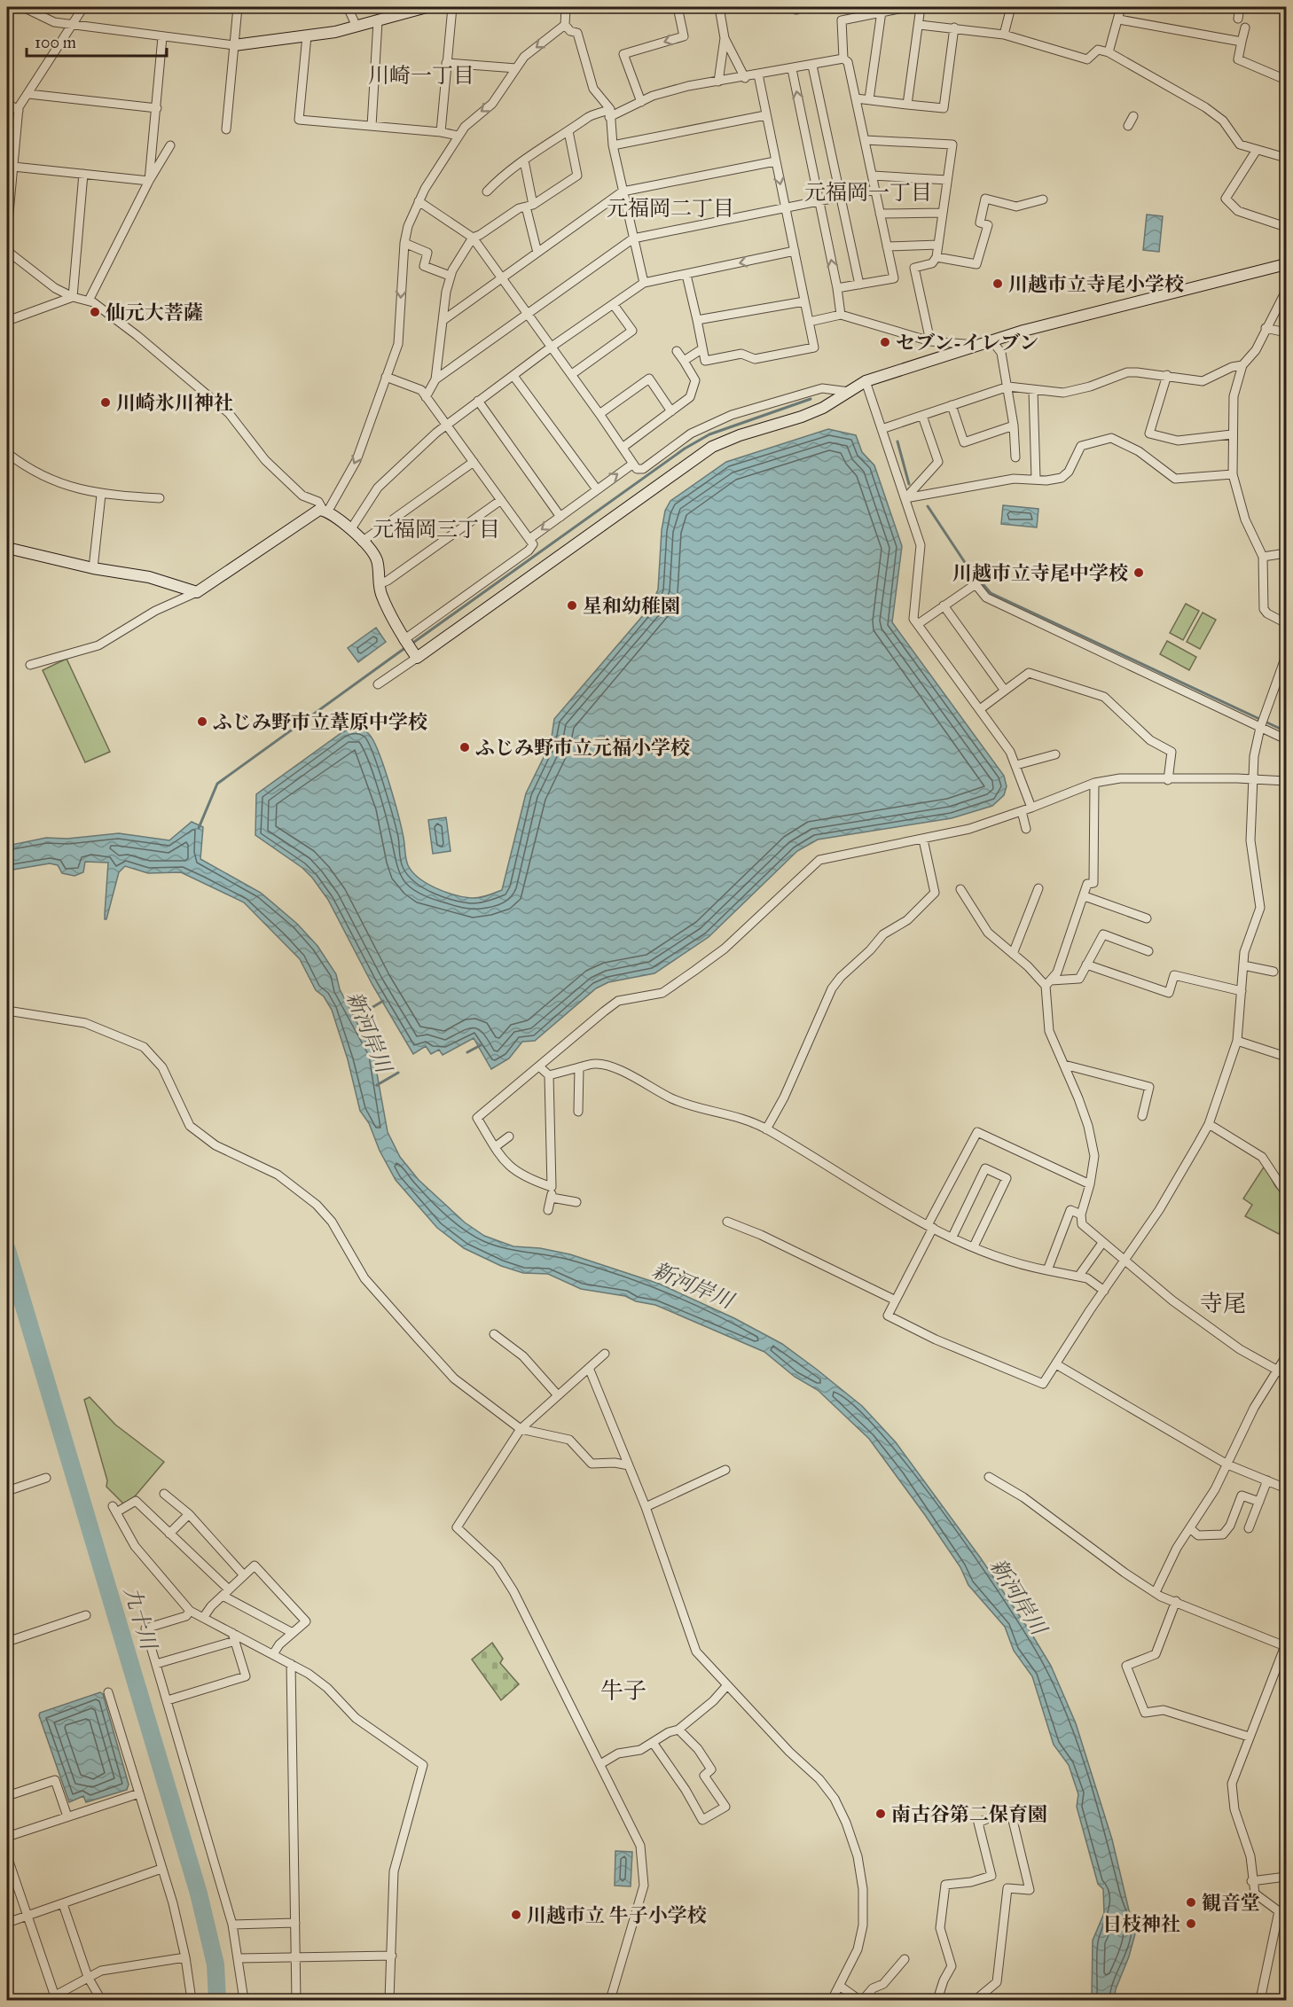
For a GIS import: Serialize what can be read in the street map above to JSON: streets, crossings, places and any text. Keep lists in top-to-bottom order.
{
  "districts": [
    "川崎一丁目",
    "元福岡一丁目",
    "元福岡二丁目",
    "元福岡三丁目",
    "寺尾",
    "牛子"
  ],
  "water": ["新河岸川", "九十川"],
  "places": [
    "川越市立寺尾小学校",
    "仙元大菩薩",
    "セブン-イレブン",
    "川崎氷川神社",
    "川越市立寺尾中学校",
    "星和幼稚園",
    "ふじみ野市立葦原中学校",
    "ふじみ野市立元福小学校",
    "南古谷第二保育園",
    "観音堂",
    "川越市立 牛子小学校",
    "日枝神社"
  ],
  "scale_bar": "100 m"
}
